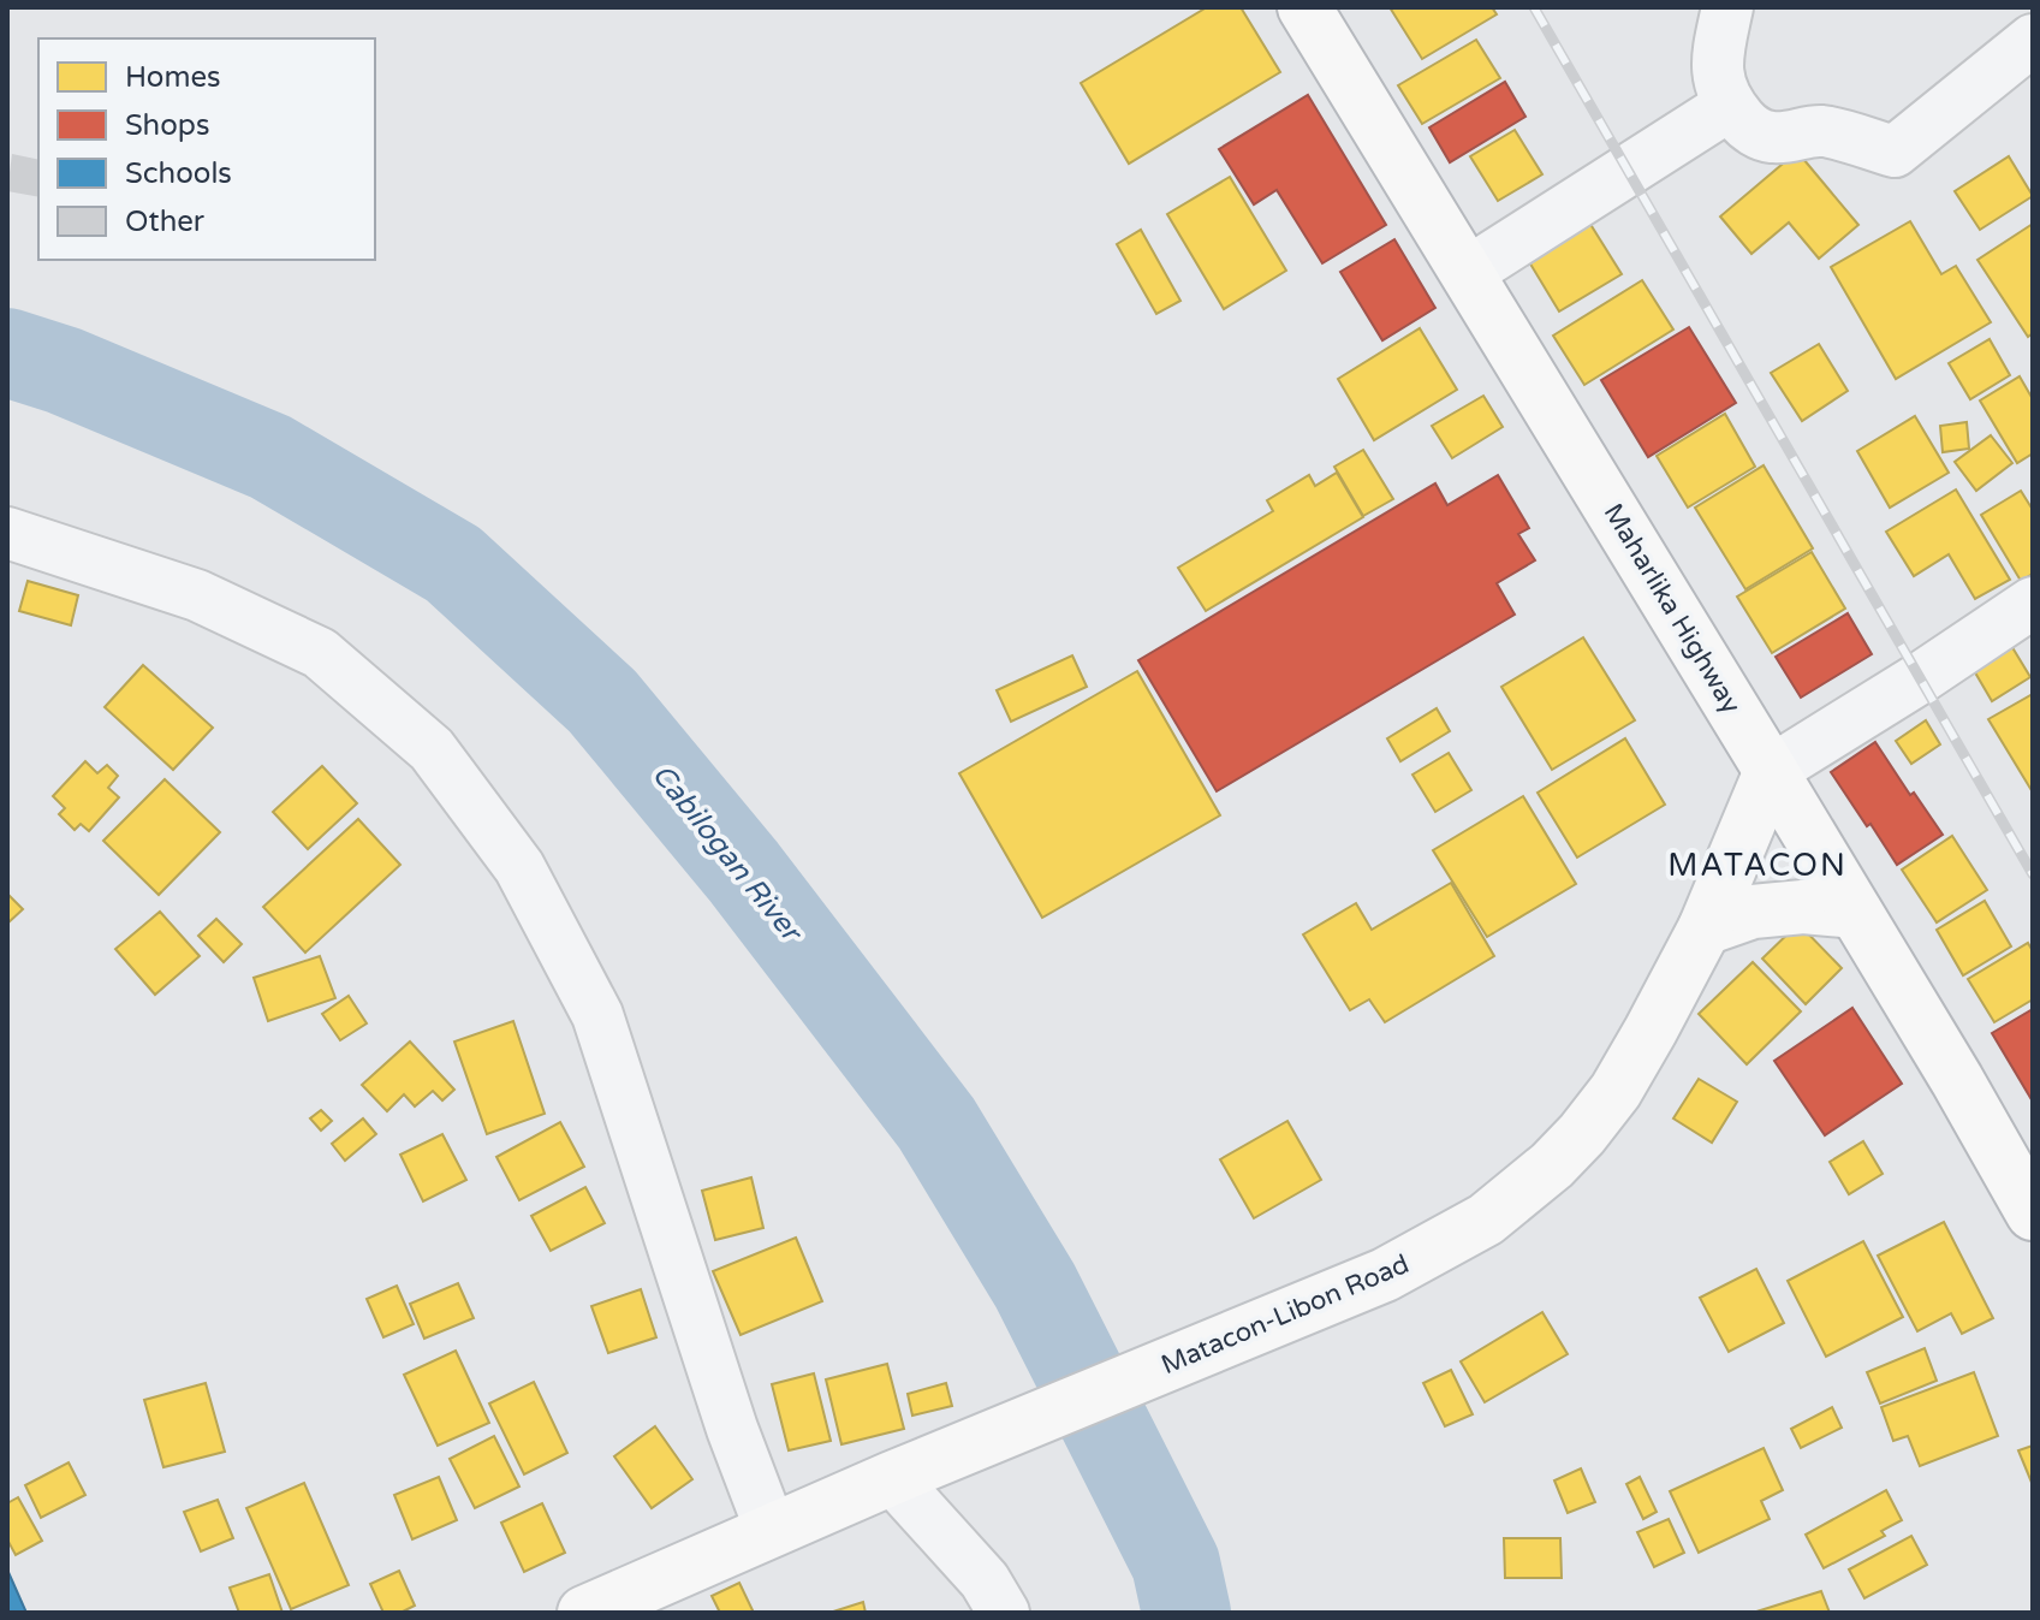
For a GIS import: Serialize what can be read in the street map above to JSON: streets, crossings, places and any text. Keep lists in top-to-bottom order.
{
  "streets": {
    "main road": ["Maharlika Highway", "Matacon-Libon Road"]
  },
  "crossings": [
    ["Maharlika Highway", "Matacon-Libon Road"]
  ],
  "districts": ["MATACON"],
  "water": ["Cabilogan River"],
  "legend": [
    "Homes",
    "Shops",
    "Schools",
    "Other"
  ]
}
